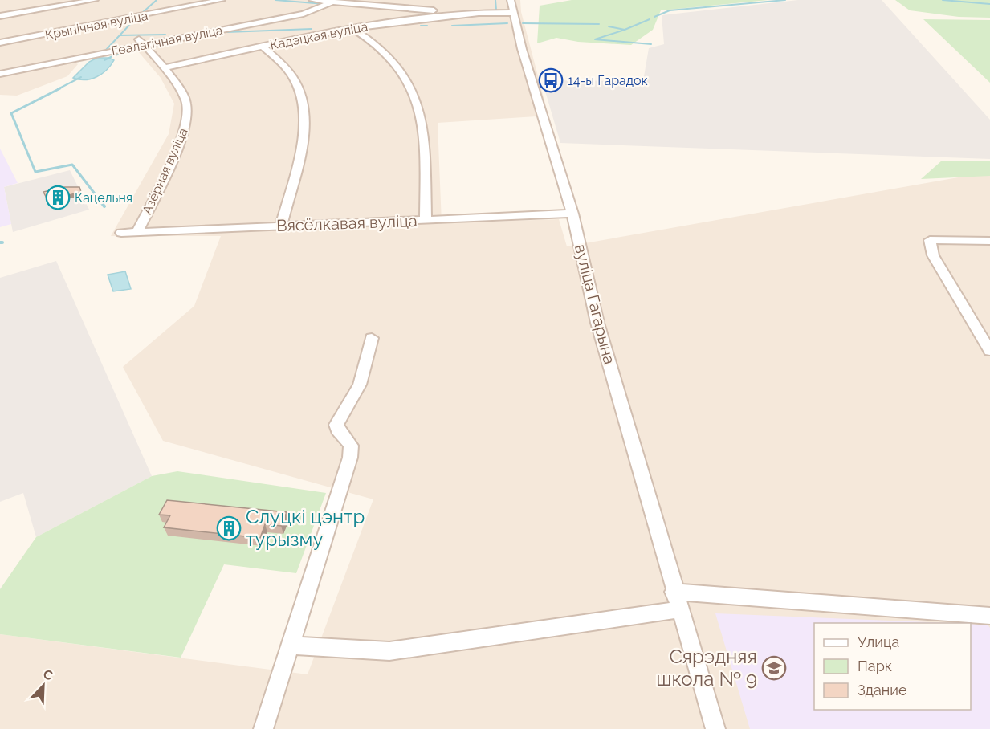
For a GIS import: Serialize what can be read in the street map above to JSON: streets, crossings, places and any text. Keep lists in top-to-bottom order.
{
  "streets": {
    "street": [
      "Крынічная вуліца",
      "Кадэцкая вуліца",
      "Геалагічная вуліца",
      "Азёрная вуліца",
      "Вясёлкавая вуліца",
      "вуліца Гагарына"
    ]
  },
  "crossings": [
    ["Кадэцкая вуліца", "Азёрная вуліца"],
    ["Геалагічная вуліца", "Азёрная вуліца"],
    ["Азёрная вуліца", "Вясёлкавая вуліца"],
    ["Вясёлкавая вуліца", "вуліца Гагарына"]
  ],
  "places": {
    "bus stop": ["14-ы Гарадок"],
    "building": ["Кацельня", "Слуцкі цэнтр турызму"],
    "school or university": ["Сярэдняя школа № 9"]
  },
  "legend": ["Улица", "Парк", "Здание"],
  "north": "top right"
}
